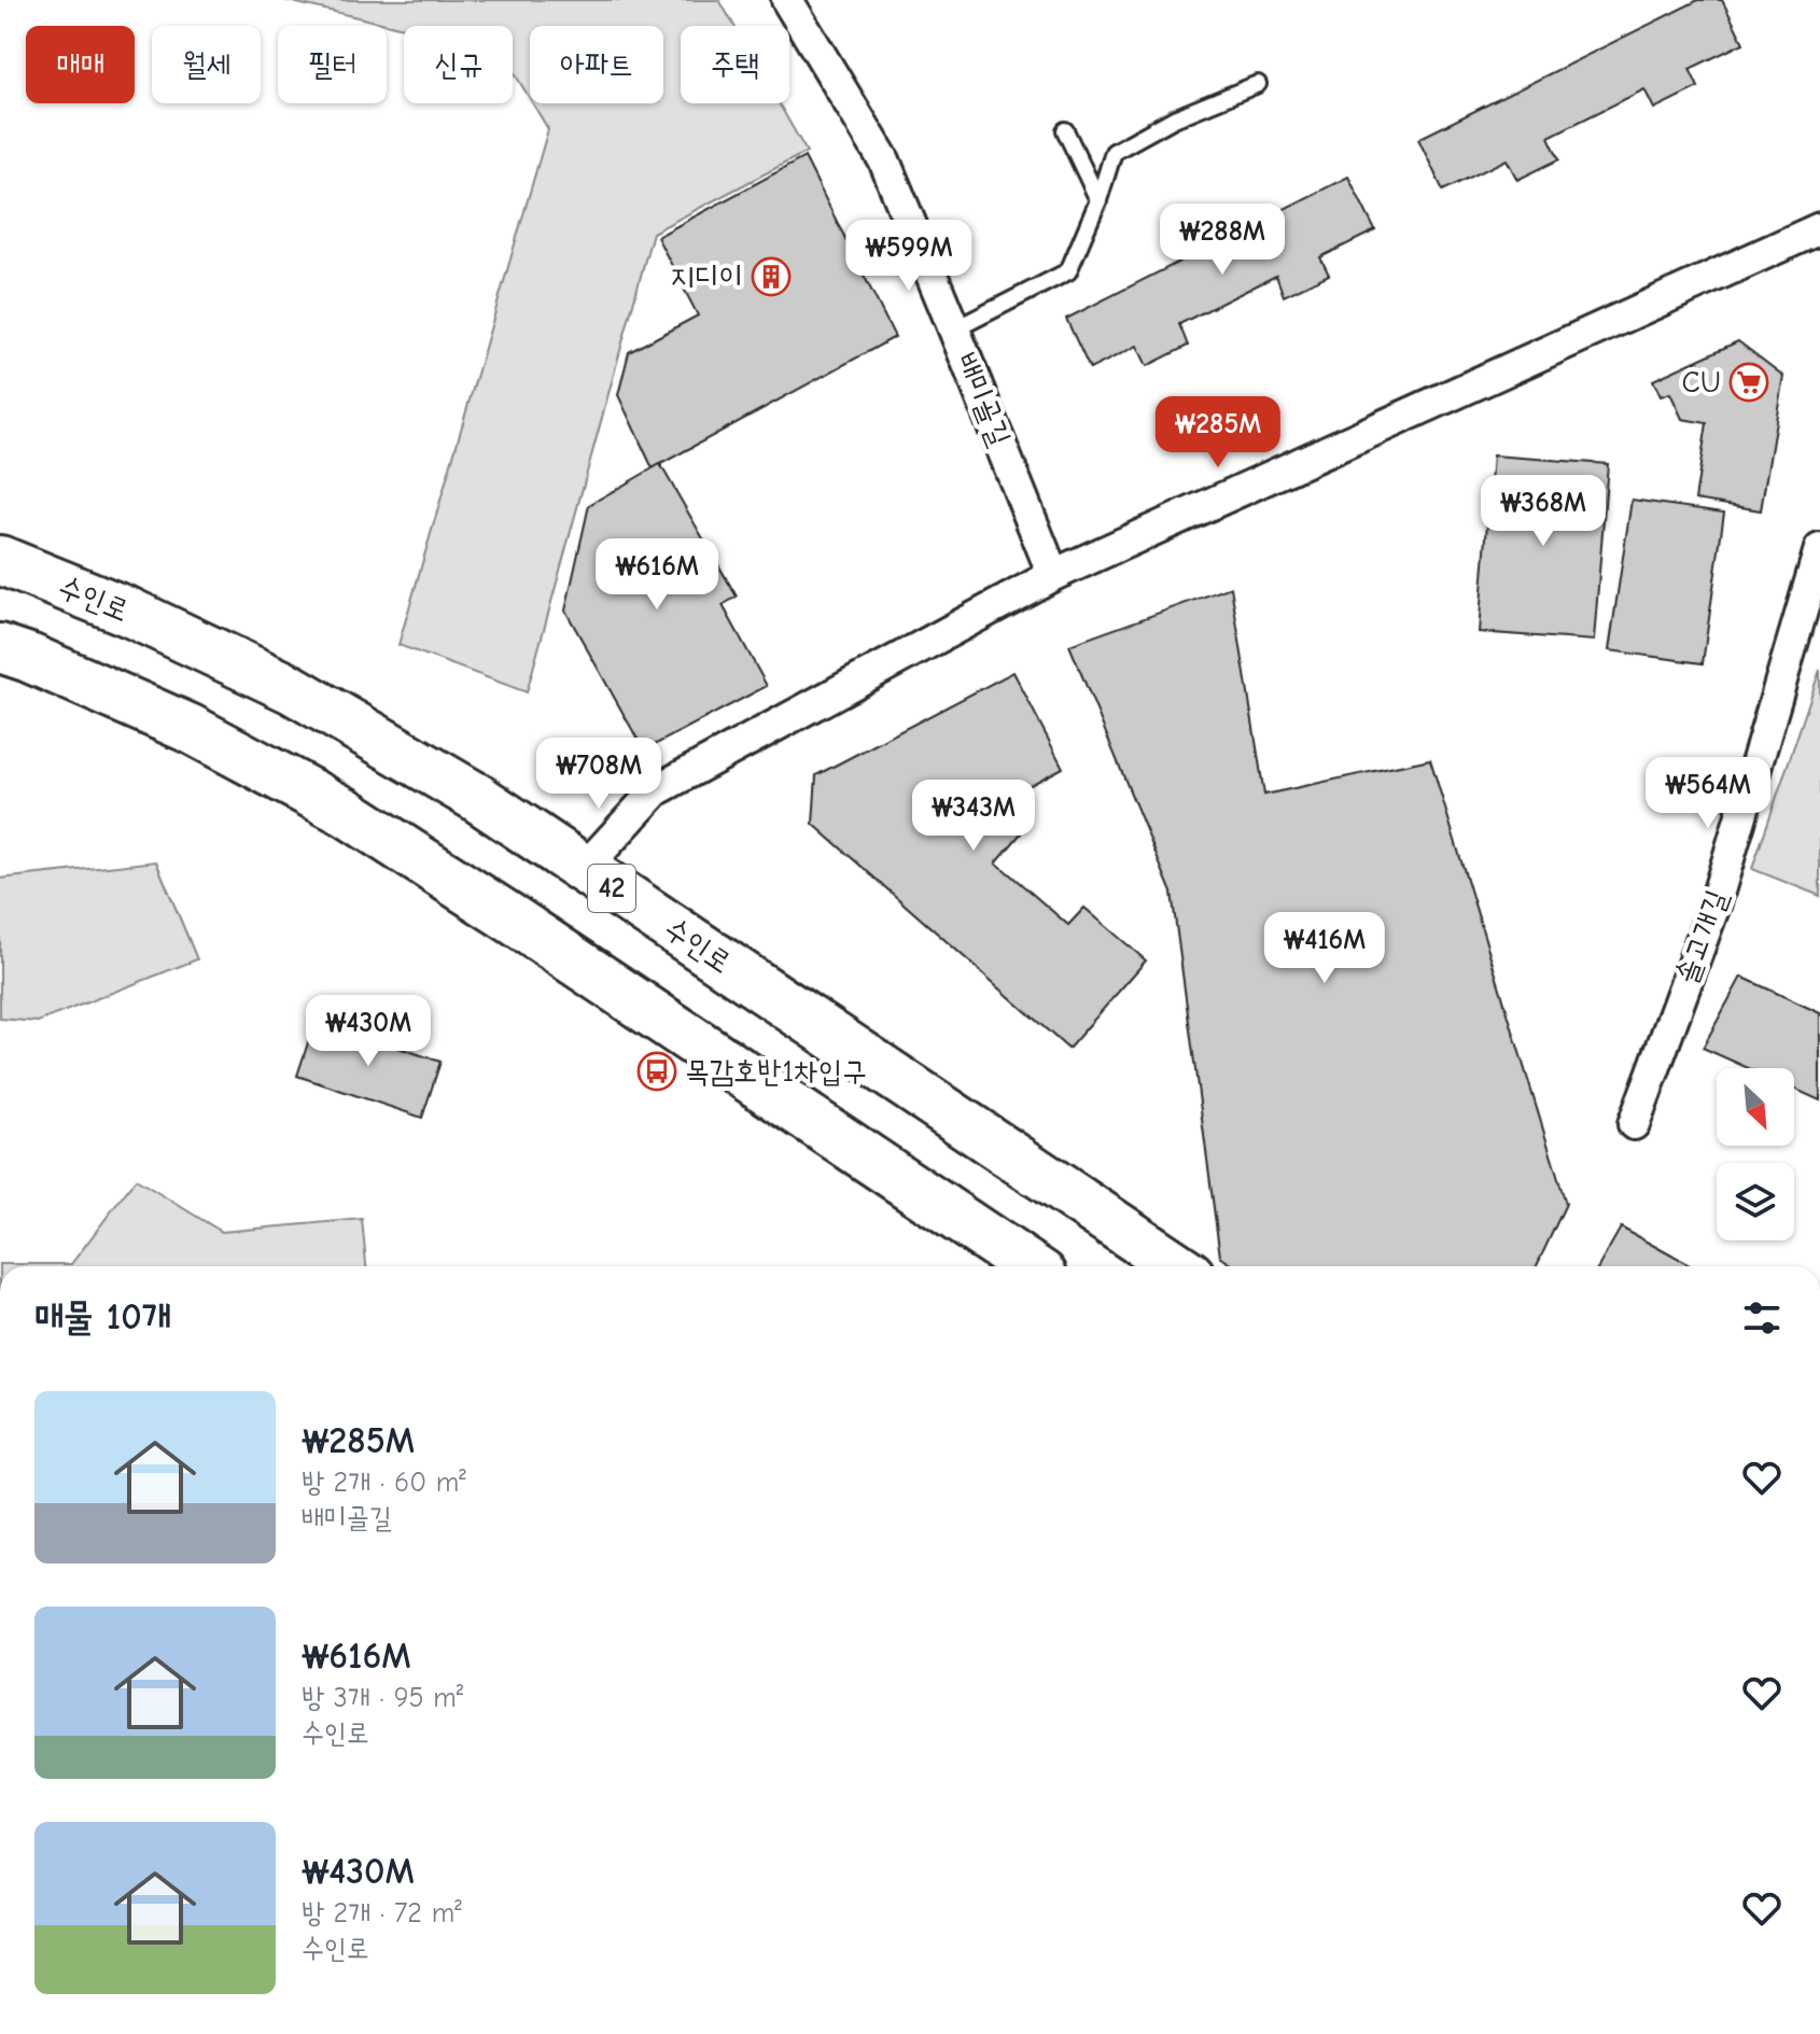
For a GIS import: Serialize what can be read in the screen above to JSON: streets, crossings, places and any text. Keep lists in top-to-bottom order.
{
  "streets": {
    "main road": ["수인로", "42"],
    "street": ["배미골길", "솔고개길"]
  },
  "places": {
    "building": ["지디이"],
    "supermarket": ["CU"],
    "bus stop": ["목감호반1차입구"]
  },
  "north": "bottom right",
  "page": {
    "chip": [
      "매매",
      "월세",
      "필터",
      "신규",
      "아파트",
      "주택"
    ],
    "price": [
      "₩288M",
      "₩599M",
      "₩285M",
      "₩368M",
      "₩616M",
      "₩708M",
      "₩564M",
      "₩343M",
      "₩416M",
      "₩430M"
    ],
    "heading": "매물 10개",
    "list": [
      {
        "name": "₩285M",
        "note": "방 2개 · 60 m² · 배미골길"
      },
      {
        "name": "₩616M",
        "note": "방 3개 · 95 m² · 수인로"
      },
      {
        "name": "₩430M",
        "note": "방 2개 · 72 m² · 수인로"
      }
    ]
  }
}
